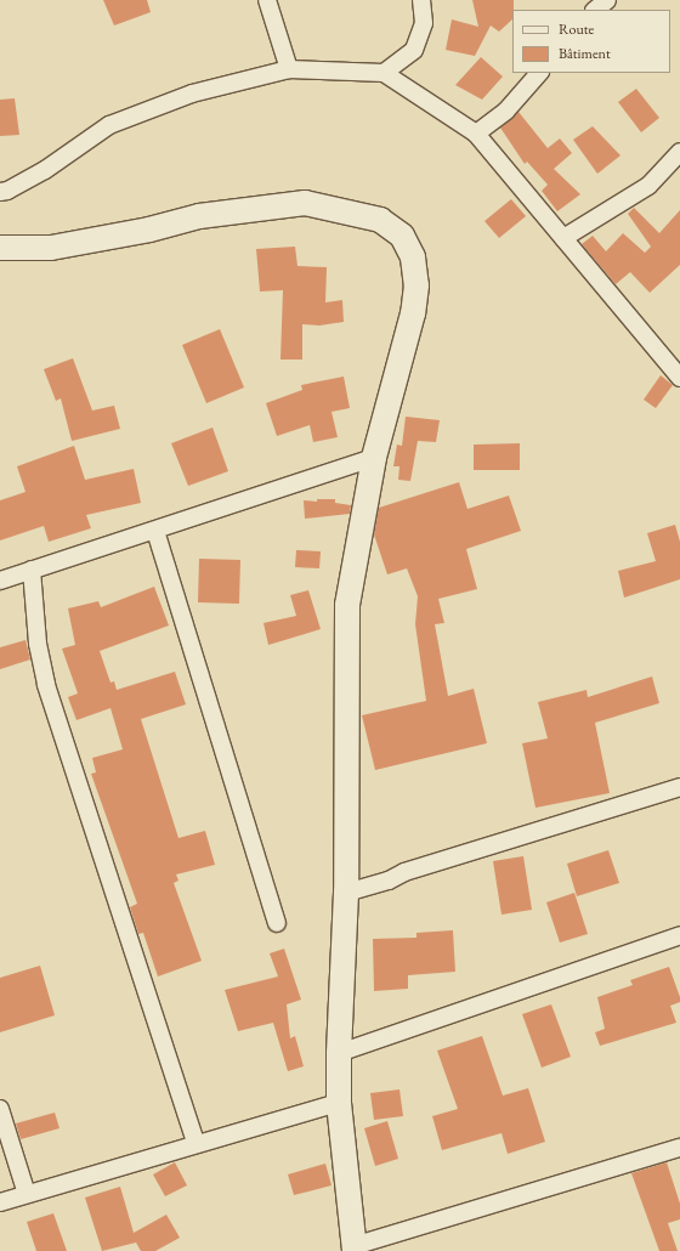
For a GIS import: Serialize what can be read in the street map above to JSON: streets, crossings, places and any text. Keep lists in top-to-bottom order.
{
  "legend": ["Route", "Bâtiment"]
}
